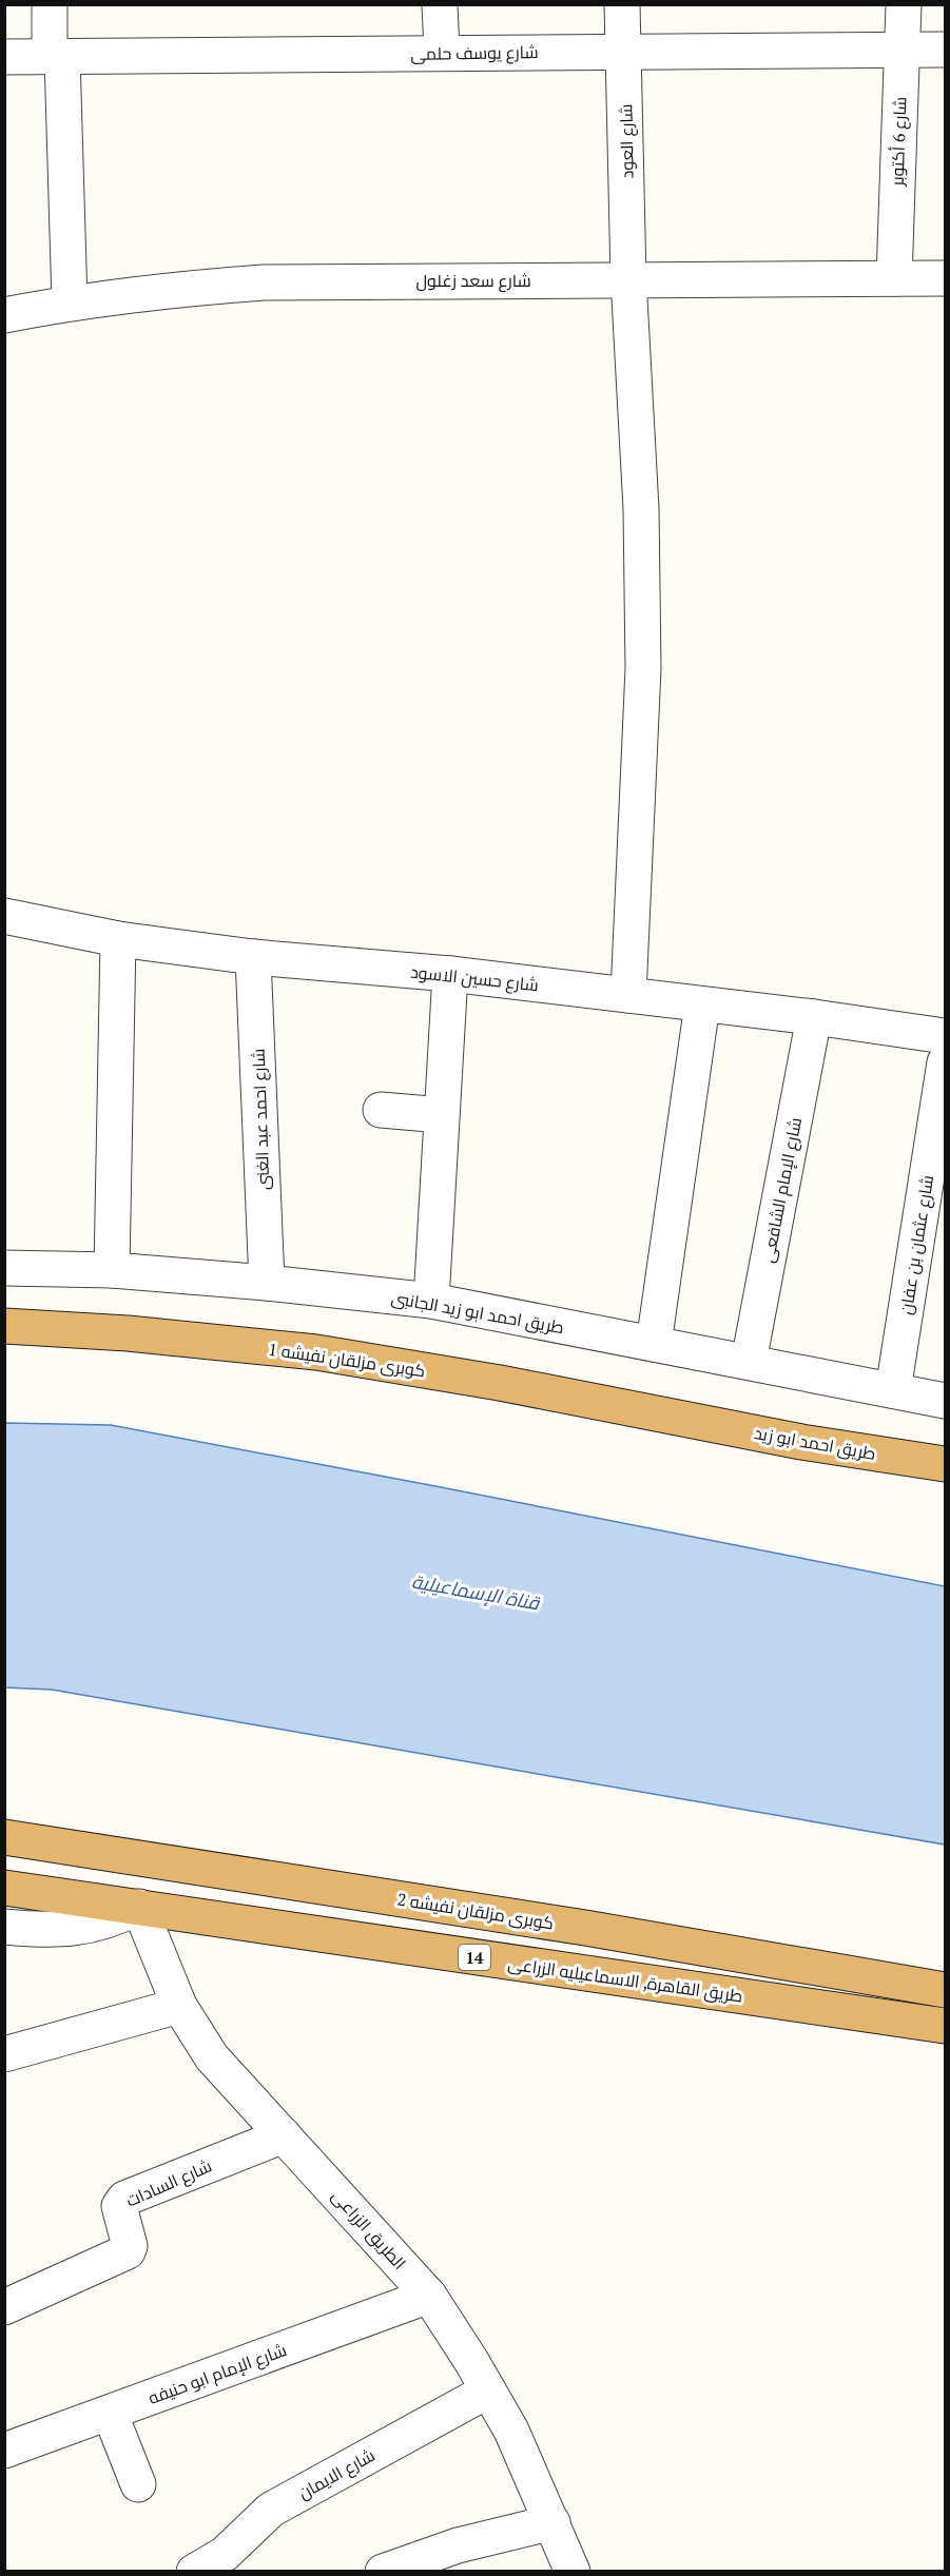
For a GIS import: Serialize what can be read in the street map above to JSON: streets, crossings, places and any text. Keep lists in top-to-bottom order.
{
  "streets": {
    "highway": [
      "كوبرى مزلقان نفيشه 1",
      "طريق احمد ابو زيد",
      "كوبرى مزلقان نفيشه 2",
      "14",
      "طريق القاهرة, الاسماعيليه الزراعى"
    ],
    "street": [
      "شارع يوسف حلمى",
      "شارع العود",
      "شارع 6 أكتوبر",
      "شارع سعد زغلول",
      "شارع حسين الاسود",
      "شارع احمد عبد الغنى",
      "شارع الإمام الشافعى",
      "شارع عثمان بن عفان",
      "طريق احمد ابو زيد الجانبى",
      "شارع السادات",
      "الطريق الزراعى",
      "شارع الإمام ابو حنيفه",
      "شارع الايمان"
    ]
  },
  "crossings": [
    ["شارع يوسف حلمى", "شارع العود"],
    ["شارع يوسف حلمى", "شارع 6 أكتوبر"],
    ["شارع العود", "شارع سعد زغلول"],
    ["شارع العود", "شارع حسين الاسود"],
    ["شارع 6 أكتوبر", "شارع سعد زغلول"],
    ["شارع حسين الاسود", "شارع احمد عبد الغنى"],
    ["شارع حسين الاسود", "شارع الإمام الشافعى"],
    ["شارع احمد عبد الغنى", "طريق احمد ابو زيد الجانبى"],
    ["شارع الإمام الشافعى", "طريق احمد ابو زيد الجانبى"],
    ["شارع عثمان بن عفان", "طريق احمد ابو زيد الجانبى"],
    ["كوبرى مزلقان نفيشه 1", "طريق احمد ابو زيد"],
    ["طريق القاهرة, الاسماعيليه الزراعى", "الطريق الزراعى"],
    ["شارع السادات", "الطريق الزراعى"],
    ["الطريق الزراعى", "شارع الإمام ابو حنيفه"],
    ["الطريق الزراعى", "شارع الايمان"]
  ],
  "water": ["قناة الإسماعيلية"]
}
